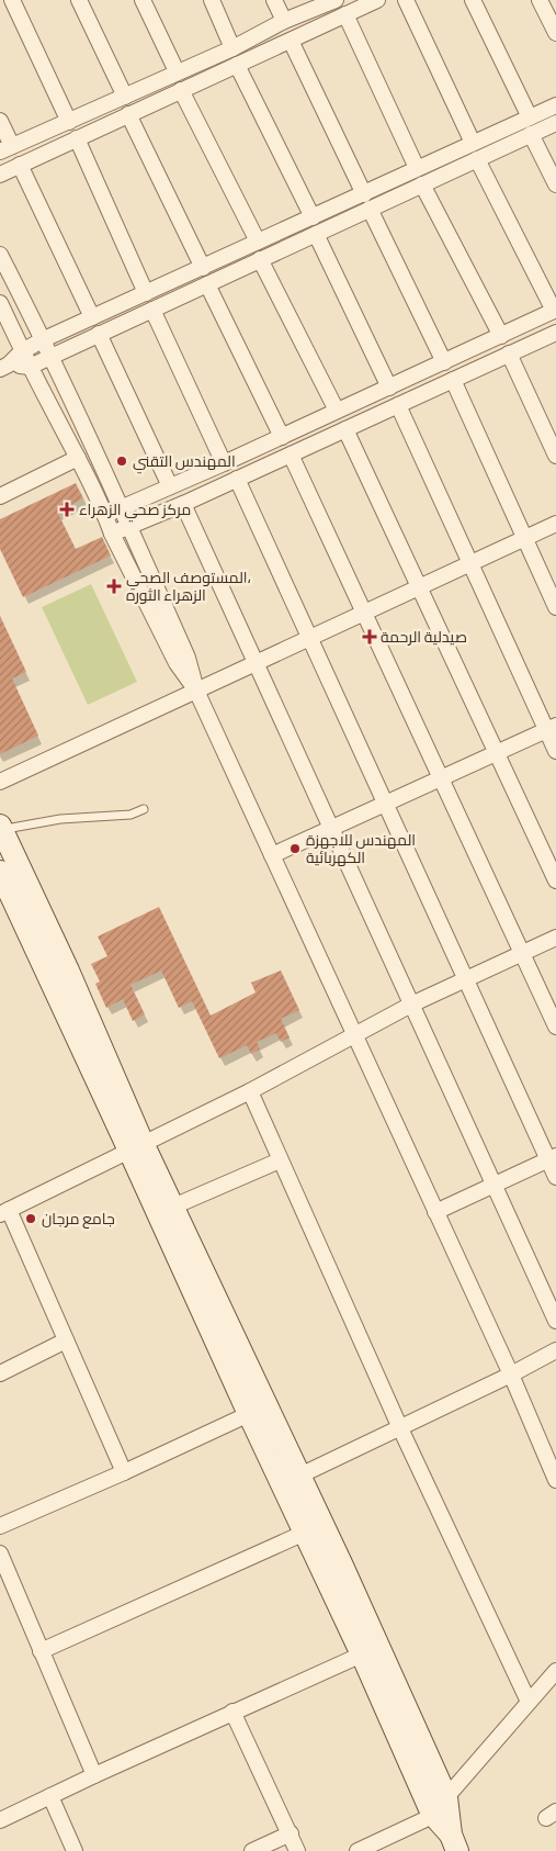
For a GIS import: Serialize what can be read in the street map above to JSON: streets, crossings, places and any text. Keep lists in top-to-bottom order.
{
  "places": {
    "other": ["المهندس التقني", "المهندس للاجهزة الكهربائية", "جامع مرجان"],
    "health": ["مركز صحي الزهراء", "المستوصف الصحي، الزهراء الثوره", "صيدلية الرحمة"]
  }
}
